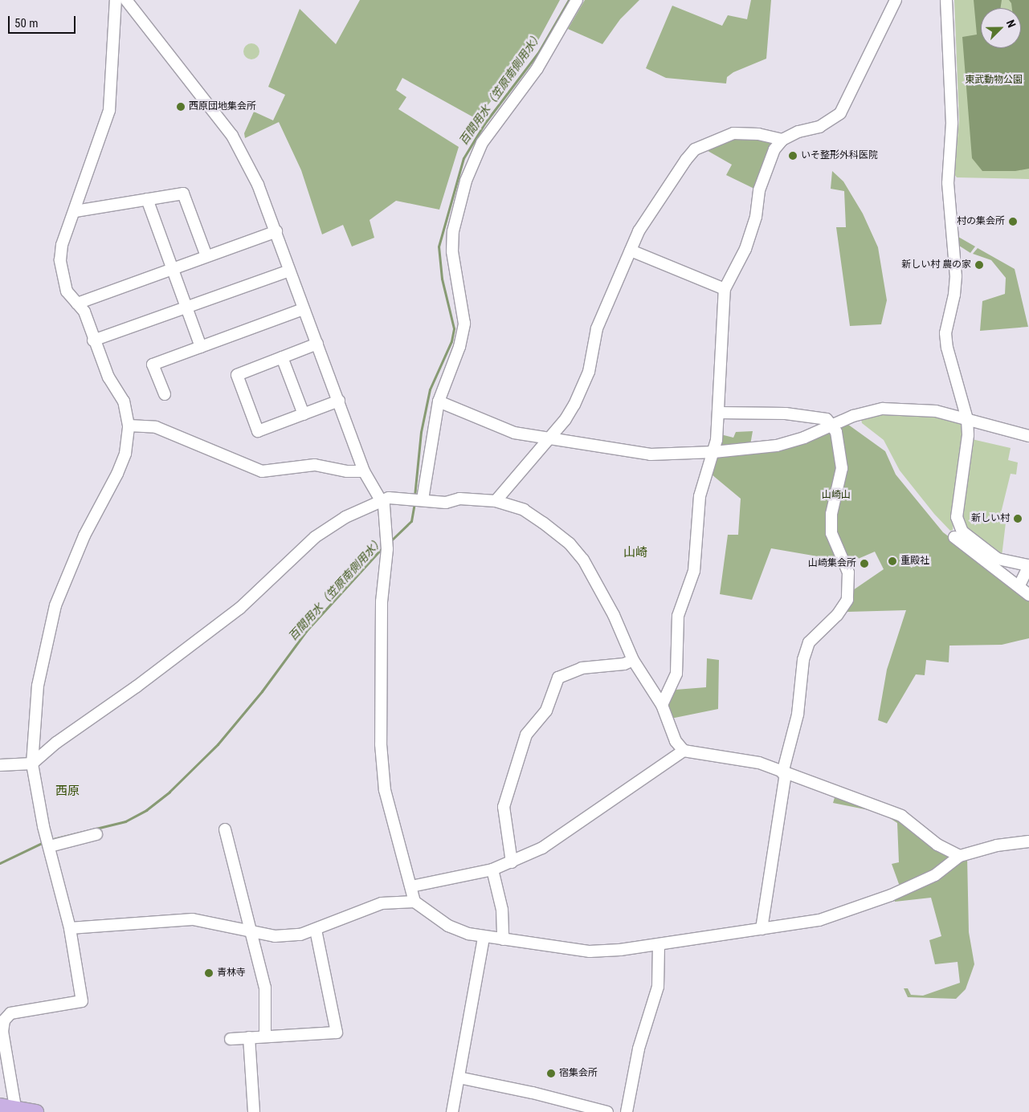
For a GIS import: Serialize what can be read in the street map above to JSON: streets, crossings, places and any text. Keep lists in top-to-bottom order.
{
  "districts": ["山崎", "西原"],
  "water": ["百間用水（笠原南側用水）"],
  "parks": ["東武動物公園", "山崎山"],
  "places": [
    "西原団地集会所",
    "いそ整形外科医院",
    "村の集会所",
    "新しい村 農の家",
    "新しい村",
    "重殿社",
    "山崎集会所",
    "青林寺",
    "宿集会所"
  ],
  "scale_bar": "50 m",
  "north": "top right"
}
